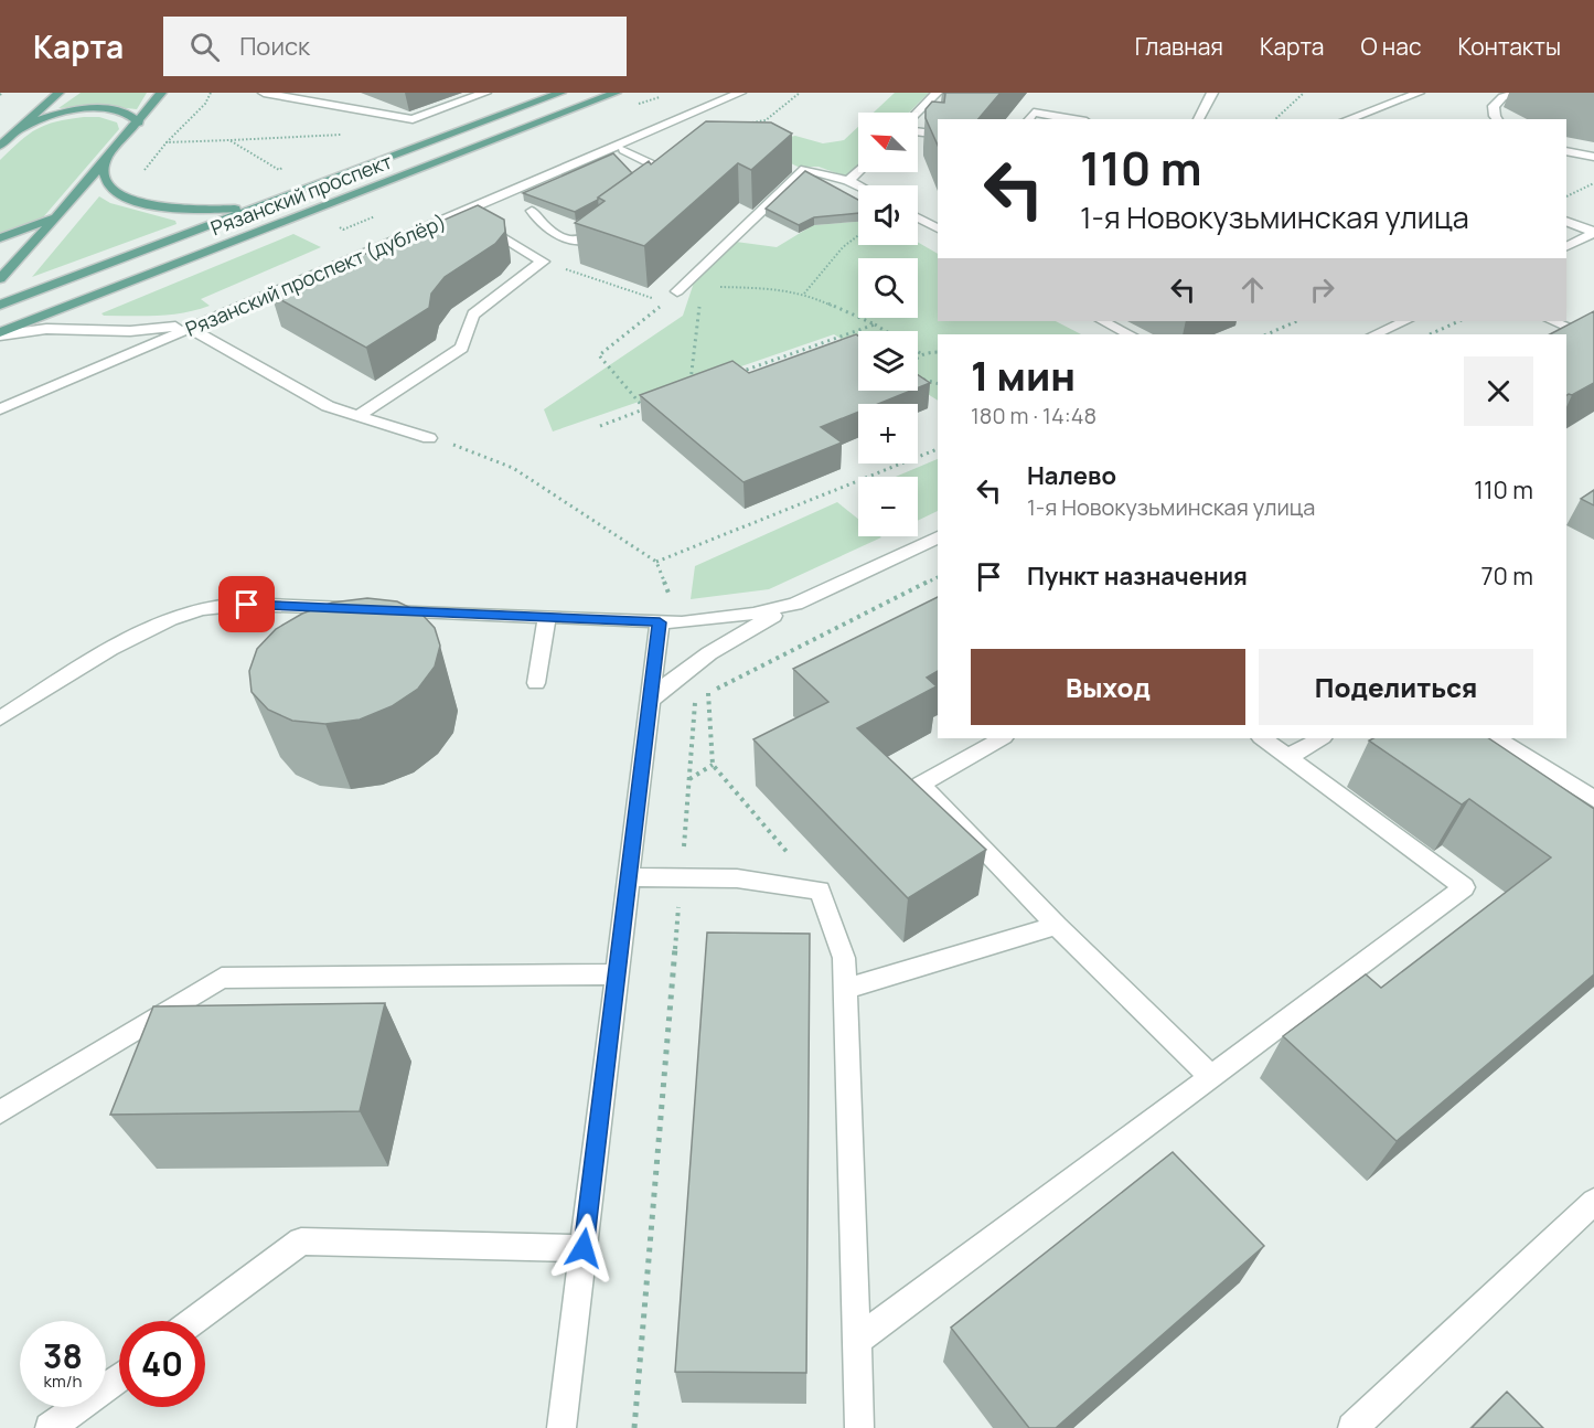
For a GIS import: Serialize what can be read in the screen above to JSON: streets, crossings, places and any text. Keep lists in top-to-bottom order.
{
  "streets": {
    "main road": ["Рязанский проспект"],
    "street": ["Рязанский проспект (дублёр)"]
  },
  "north": "top left",
  "page": {
    "header": "Карта",
    "search": "Поиск",
    "nav": [
      "Главная",
      "Карта",
      "О нас",
      "Контакты"
    ],
    "map_buttons": ["+", "−"],
    "turn": ["110 m", "1-я Новокузьминская улица"],
    "heading": ["1 мин", "180 m · 14:48"],
    "list": [
      {
        "name": "Налево",
        "note": "1-я Новокузьминская улица",
        "value": "110 m"
      },
      {
        "name": "Пункт назначения",
        "value": "70 m"
      }
    ],
    "buttons": ["Выход", "Поделиться"],
    "speed": "38 km/h",
    "limit": "40"
  }
}
